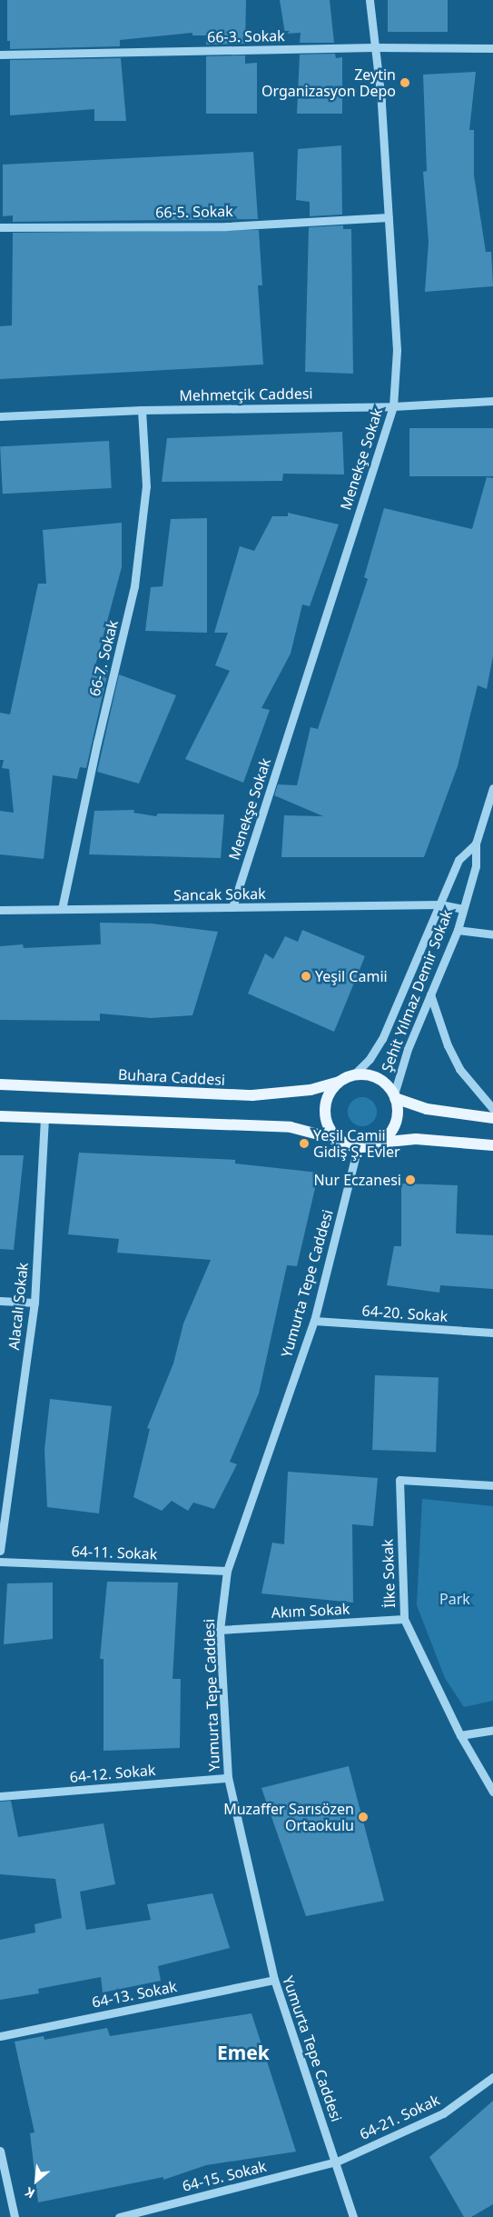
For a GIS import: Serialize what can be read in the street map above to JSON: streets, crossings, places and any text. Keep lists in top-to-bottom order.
{
  "streets": {
    "main road": ["Buhara Caddesi"],
    "street": [
      "66-3. Sokak",
      "66-5. Sokak",
      "Mehmetçik Caddesi",
      "Menekşe Sokak",
      "66-7. Sokak",
      "Sancak Sokak",
      "Şehit Yılmaz Demir Sokak",
      "Yumurta Tepe Caddesi",
      "Alacalı Sokak",
      "64-20. Sokak",
      "64-11. Sokak",
      "İlke Sokak",
      "Akım Sokak",
      "64-12. Sokak",
      "64-13. Sokak",
      "64-21. Sokak",
      "64-15. Sokak"
    ]
  },
  "crossings": [
    ["66-3. Sokak", "Menekşe Sokak"],
    ["66-5. Sokak", "Menekşe Sokak"],
    ["Mehmetçik Caddesi", "Menekşe Sokak"],
    ["Mehmetçik Caddesi", "66-7. Sokak"],
    ["Menekşe Sokak", "Sancak Sokak"],
    ["66-7. Sokak", "Sancak Sokak"],
    ["Sancak Sokak", "Şehit Yılmaz Demir Sokak"],
    ["Şehit Yılmaz Demir Sokak", "Buhara Caddesi"],
    ["Şehit Yılmaz Demir Sokak", "Yumurta Tepe Caddesi"],
    ["Buhara Caddesi", "Yumurta Tepe Caddesi"],
    ["Yumurta Tepe Caddesi", "64-20. Sokak"],
    ["Yumurta Tepe Caddesi", "64-11. Sokak"],
    ["Yumurta Tepe Caddesi", "Akım Sokak"],
    ["Yumurta Tepe Caddesi", "64-12. Sokak"],
    ["Yumurta Tepe Caddesi", "64-13. Sokak"],
    ["Yumurta Tepe Caddesi", "64-21. Sokak"],
    ["Yumurta Tepe Caddesi", "64-15. Sokak"],
    ["İlke Sokak", "Akım Sokak"],
    ["64-21. Sokak", "64-15. Sokak"]
  ],
  "districts": ["Emek"],
  "parks": ["Park"],
  "places": [
    "Zeytin Organizasyon Depo",
    "Yeşil Camii",
    "Yeşil Camii Gidiş Ş. Evler",
    "Nur Eczanesi",
    "Muzaffer Sarısözen Ortaokulu"
  ],
  "north": "bottom left"
}
